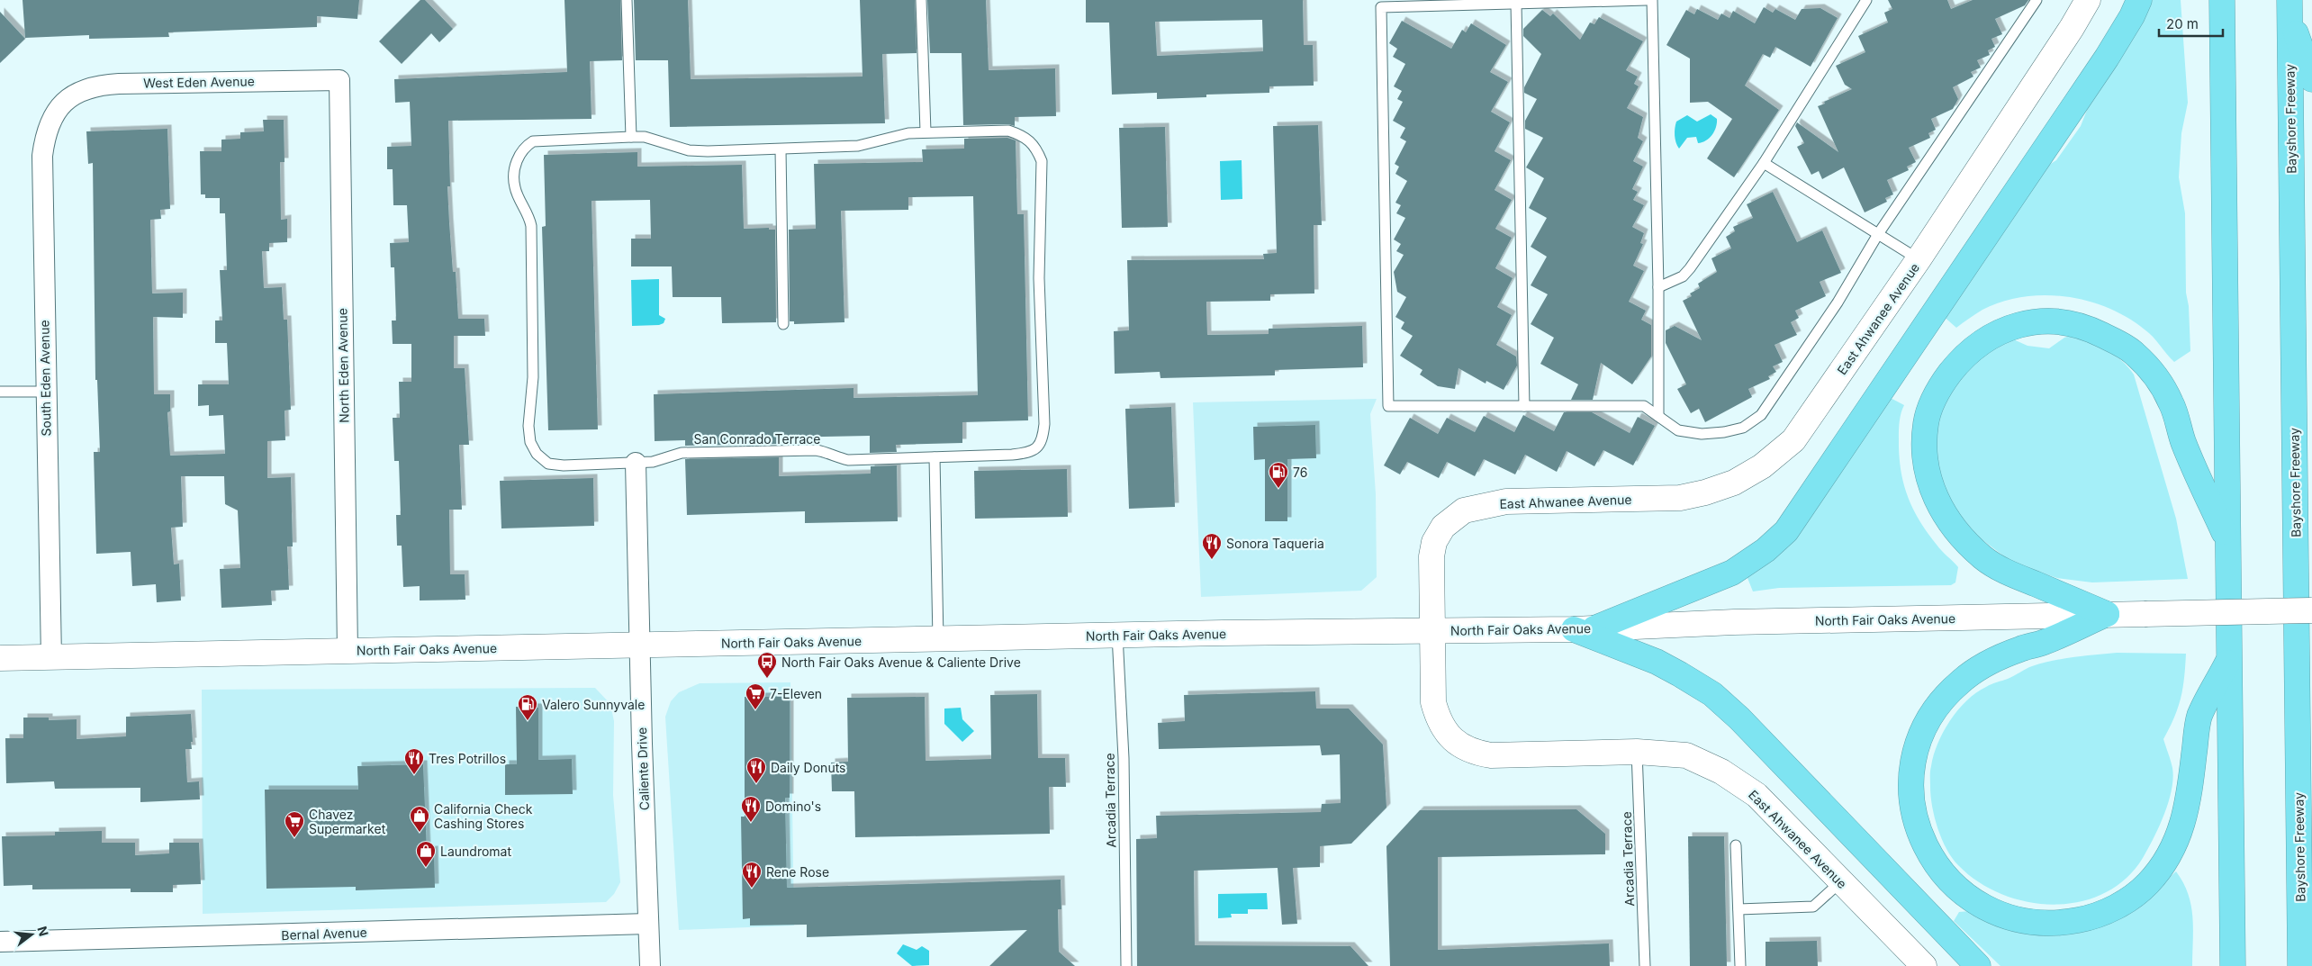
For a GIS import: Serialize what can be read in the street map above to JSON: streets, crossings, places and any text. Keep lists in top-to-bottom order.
{
  "streets": {
    "highway": ["Bayshore Freeway"],
    "main road": ["East Ahwanee Avenue", "North Fair Oaks Avenue"],
    "street": [
      "West Eden Avenue",
      "North Eden Avenue",
      "South Eden Avenue",
      "Caliente Drive",
      "Bernal Avenue"
    ],
    "lane": ["San Conrado Terrace", "Arcadia Terrace"]
  },
  "crossings": [
    ["West Eden Avenue", "North Eden Avenue"],
    ["West Eden Avenue", "South Eden Avenue"],
    ["East Ahwanee Avenue", "North Fair Oaks Avenue"],
    ["East Ahwanee Avenue", "Arcadia Terrace"],
    ["North Eden Avenue", "North Fair Oaks Avenue"],
    ["South Eden Avenue", "North Fair Oaks Avenue"],
    ["San Conrado Terrace", "Caliente Drive"],
    ["North Fair Oaks Avenue", "Caliente Drive"],
    ["North Fair Oaks Avenue", "Arcadia Terrace"],
    ["Caliente Drive", "Bernal Avenue"]
  ],
  "places": {
    "fuel station": ["76", "Valero Sunnyvale"],
    "restaurant": [
      "Sonora Taqueria",
      "Tres Potrillos",
      "Daily Donuts",
      "Domino's",
      "Rene Rose"
    ],
    "bus stop": ["North Fair Oaks Avenue & Caliente Drive"],
    "supermarket": ["7-Eleven", "Chavez Supermarket"],
    "shop": ["California Check Cashing Stores", "Laundromat"]
  },
  "scale_bar": "20 m",
  "north": "right"
}
